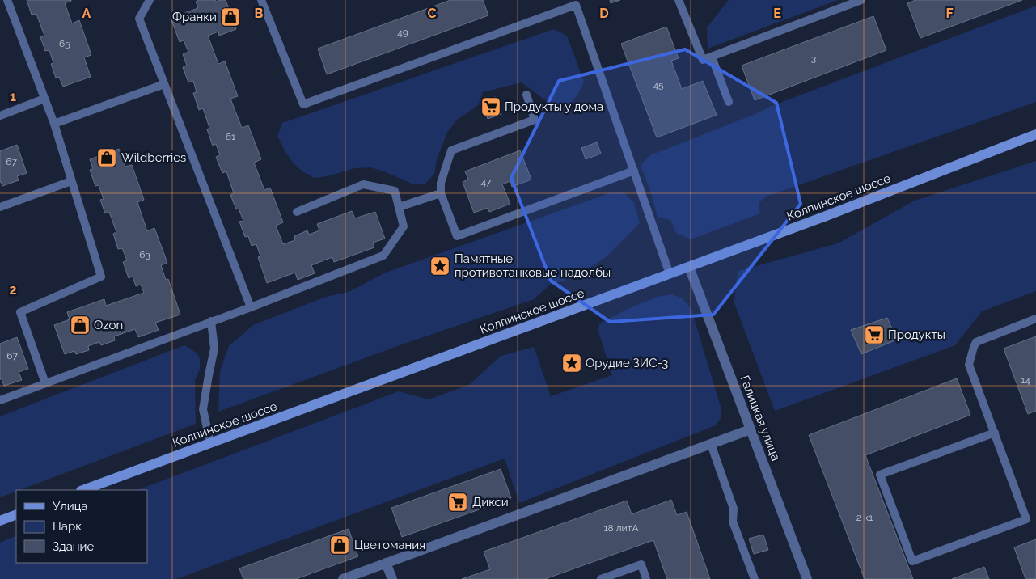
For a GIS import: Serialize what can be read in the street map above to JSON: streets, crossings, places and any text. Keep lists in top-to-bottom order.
{
  "streets": {
    "main road": ["Колпинское шоссе"],
    "street": ["Галицкая улица"]
  },
  "crossings": [
    ["Колпинское шоссе", "Галицкая улица"]
  ],
  "places": {
    "shop": [
      "Франки",
      "Wildberries",
      "Ozon",
      "Цветомания"
    ],
    "supermarket": ["Продукты у дома", "Продукты", "Дикси"],
    "place": ["Памятные противотанковые надолбы", "Орудие ЗИС-3"]
  },
  "house_numbers": [
    "49",
    "65",
    "3",
    "45",
    "61",
    "67",
    "47",
    "63",
    "67",
    "14",
    "2 к1",
    "18 литА"
  ],
  "legend": ["Улица", "Парк", "Здание"],
  "grid": {
    "columns": [
      "A",
      "B",
      "C",
      "D",
      "E",
      "F"
    ],
    "rows": ["1", "2"]
  }
}
